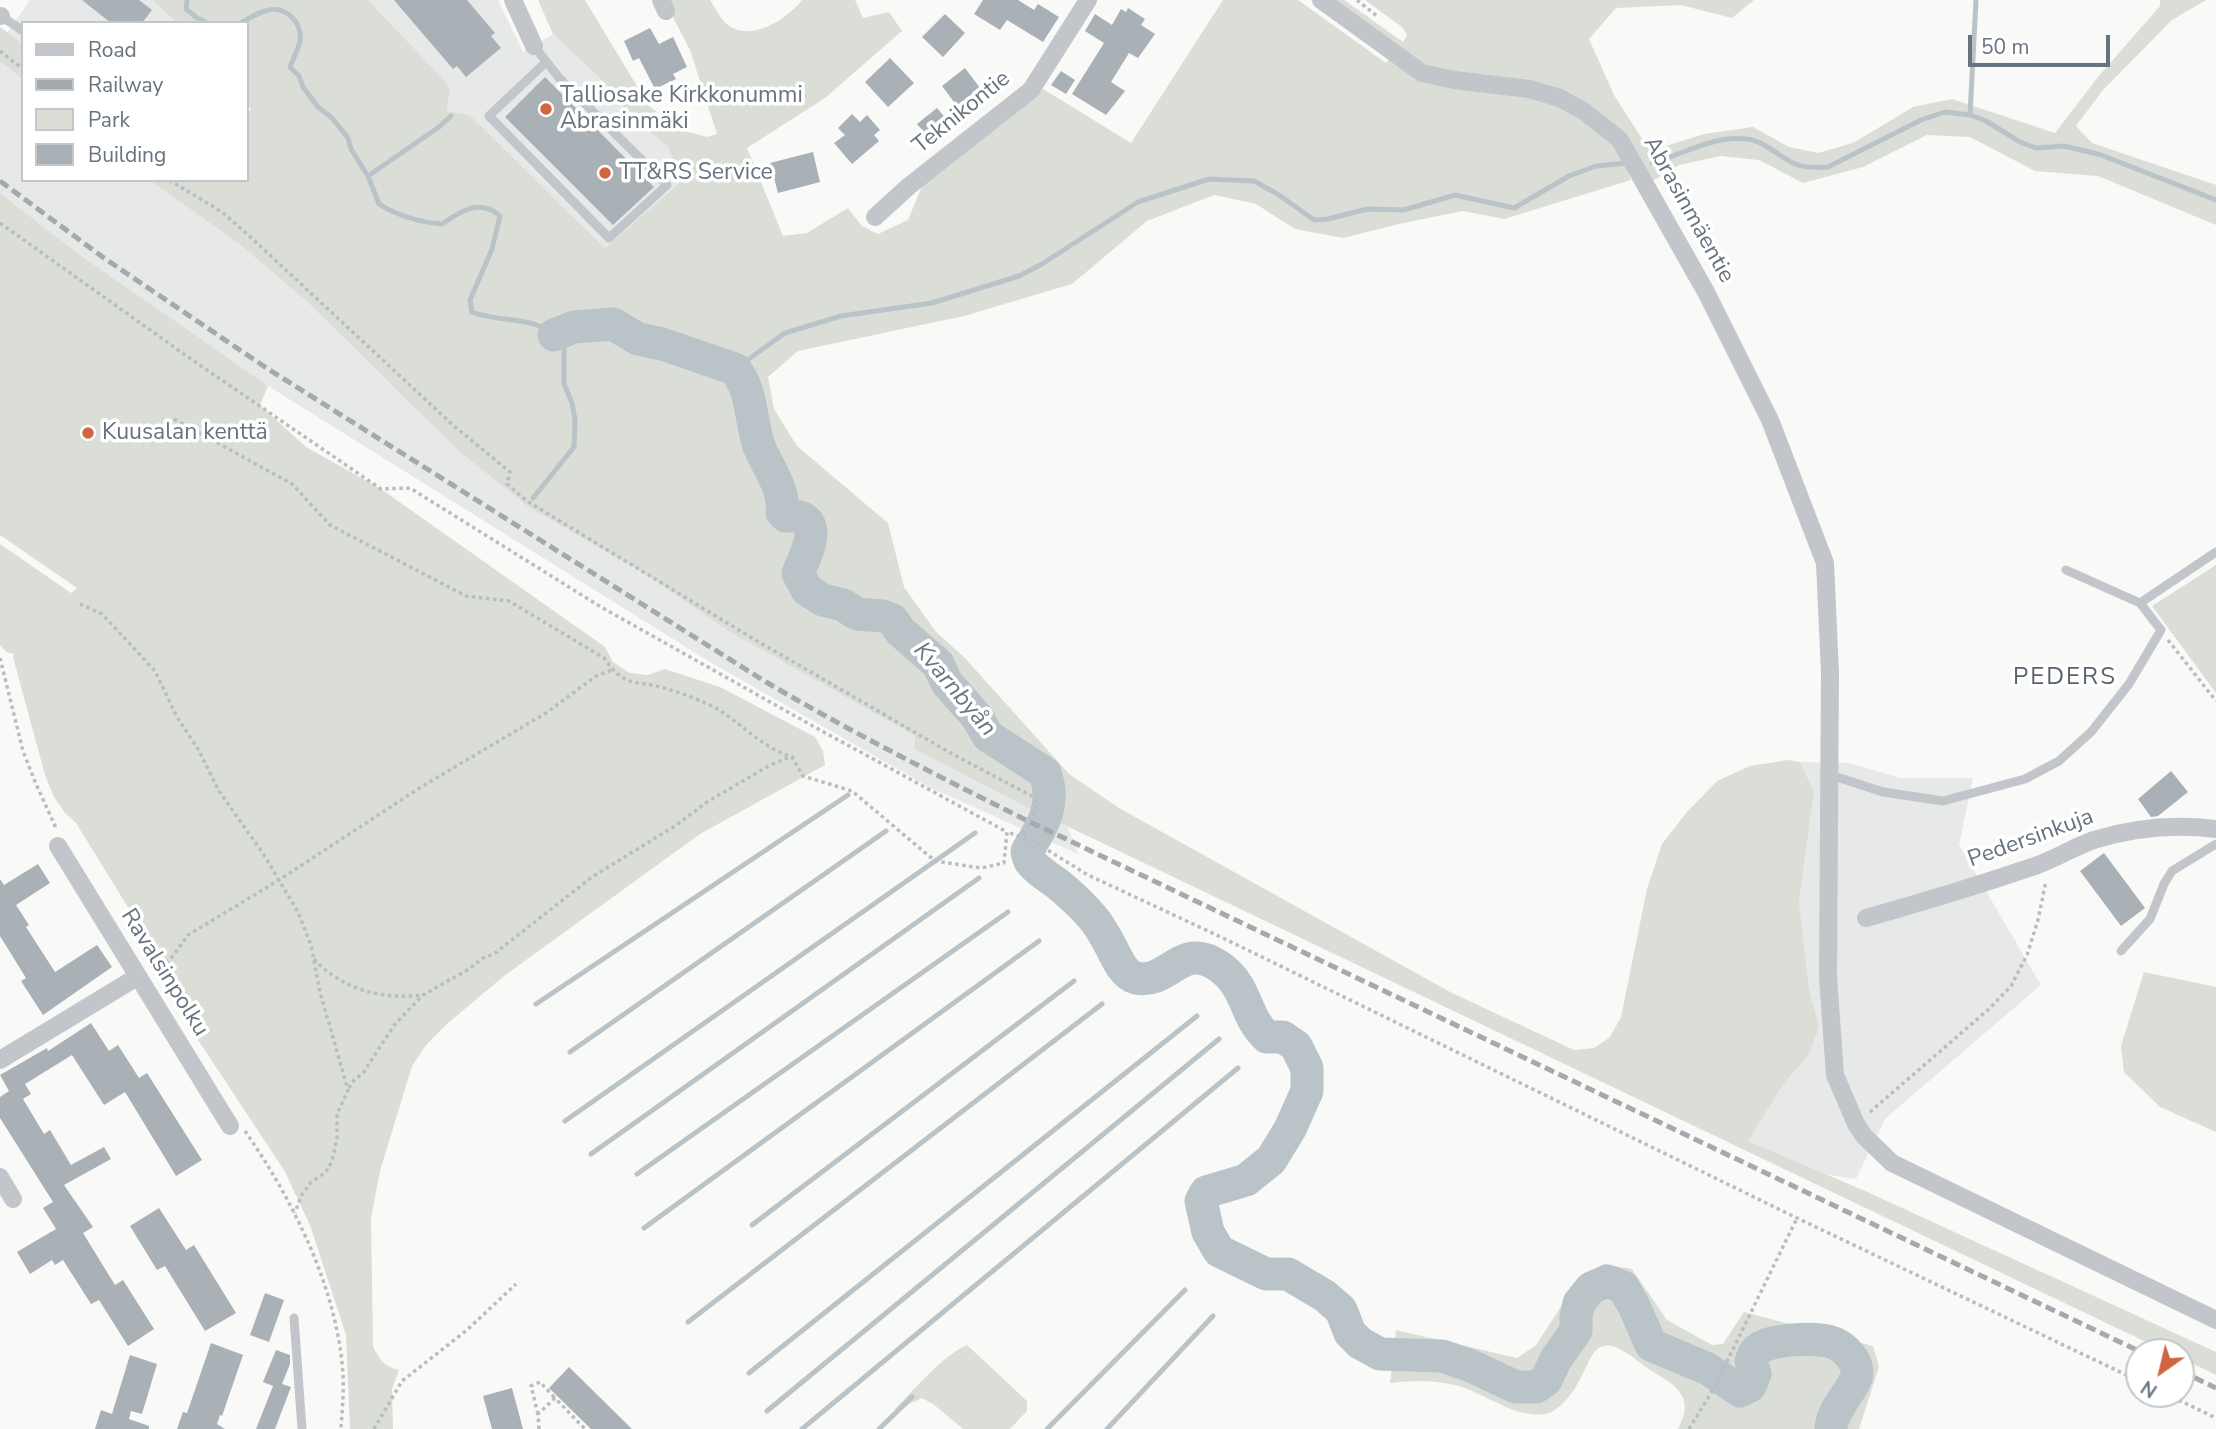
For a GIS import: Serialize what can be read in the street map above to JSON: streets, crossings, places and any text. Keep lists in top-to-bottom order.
{
  "streets": {
    "street": [
      "Teknikontie",
      "Abrasinmäentie",
      "Pedersinkuja",
      "Ravalsinpolku"
    ]
  },
  "districts": ["PEDERS"],
  "water": ["Kvarnbyån"],
  "places": ["Talliosake Kirkkonummi Abrasinmäki", "TT&RS Service", "Kuusalan kenttä"],
  "legend": [
    "Road",
    "Railway",
    "Park",
    "Building"
  ],
  "scale_bar": "50 m",
  "north": "bottom left"
}
